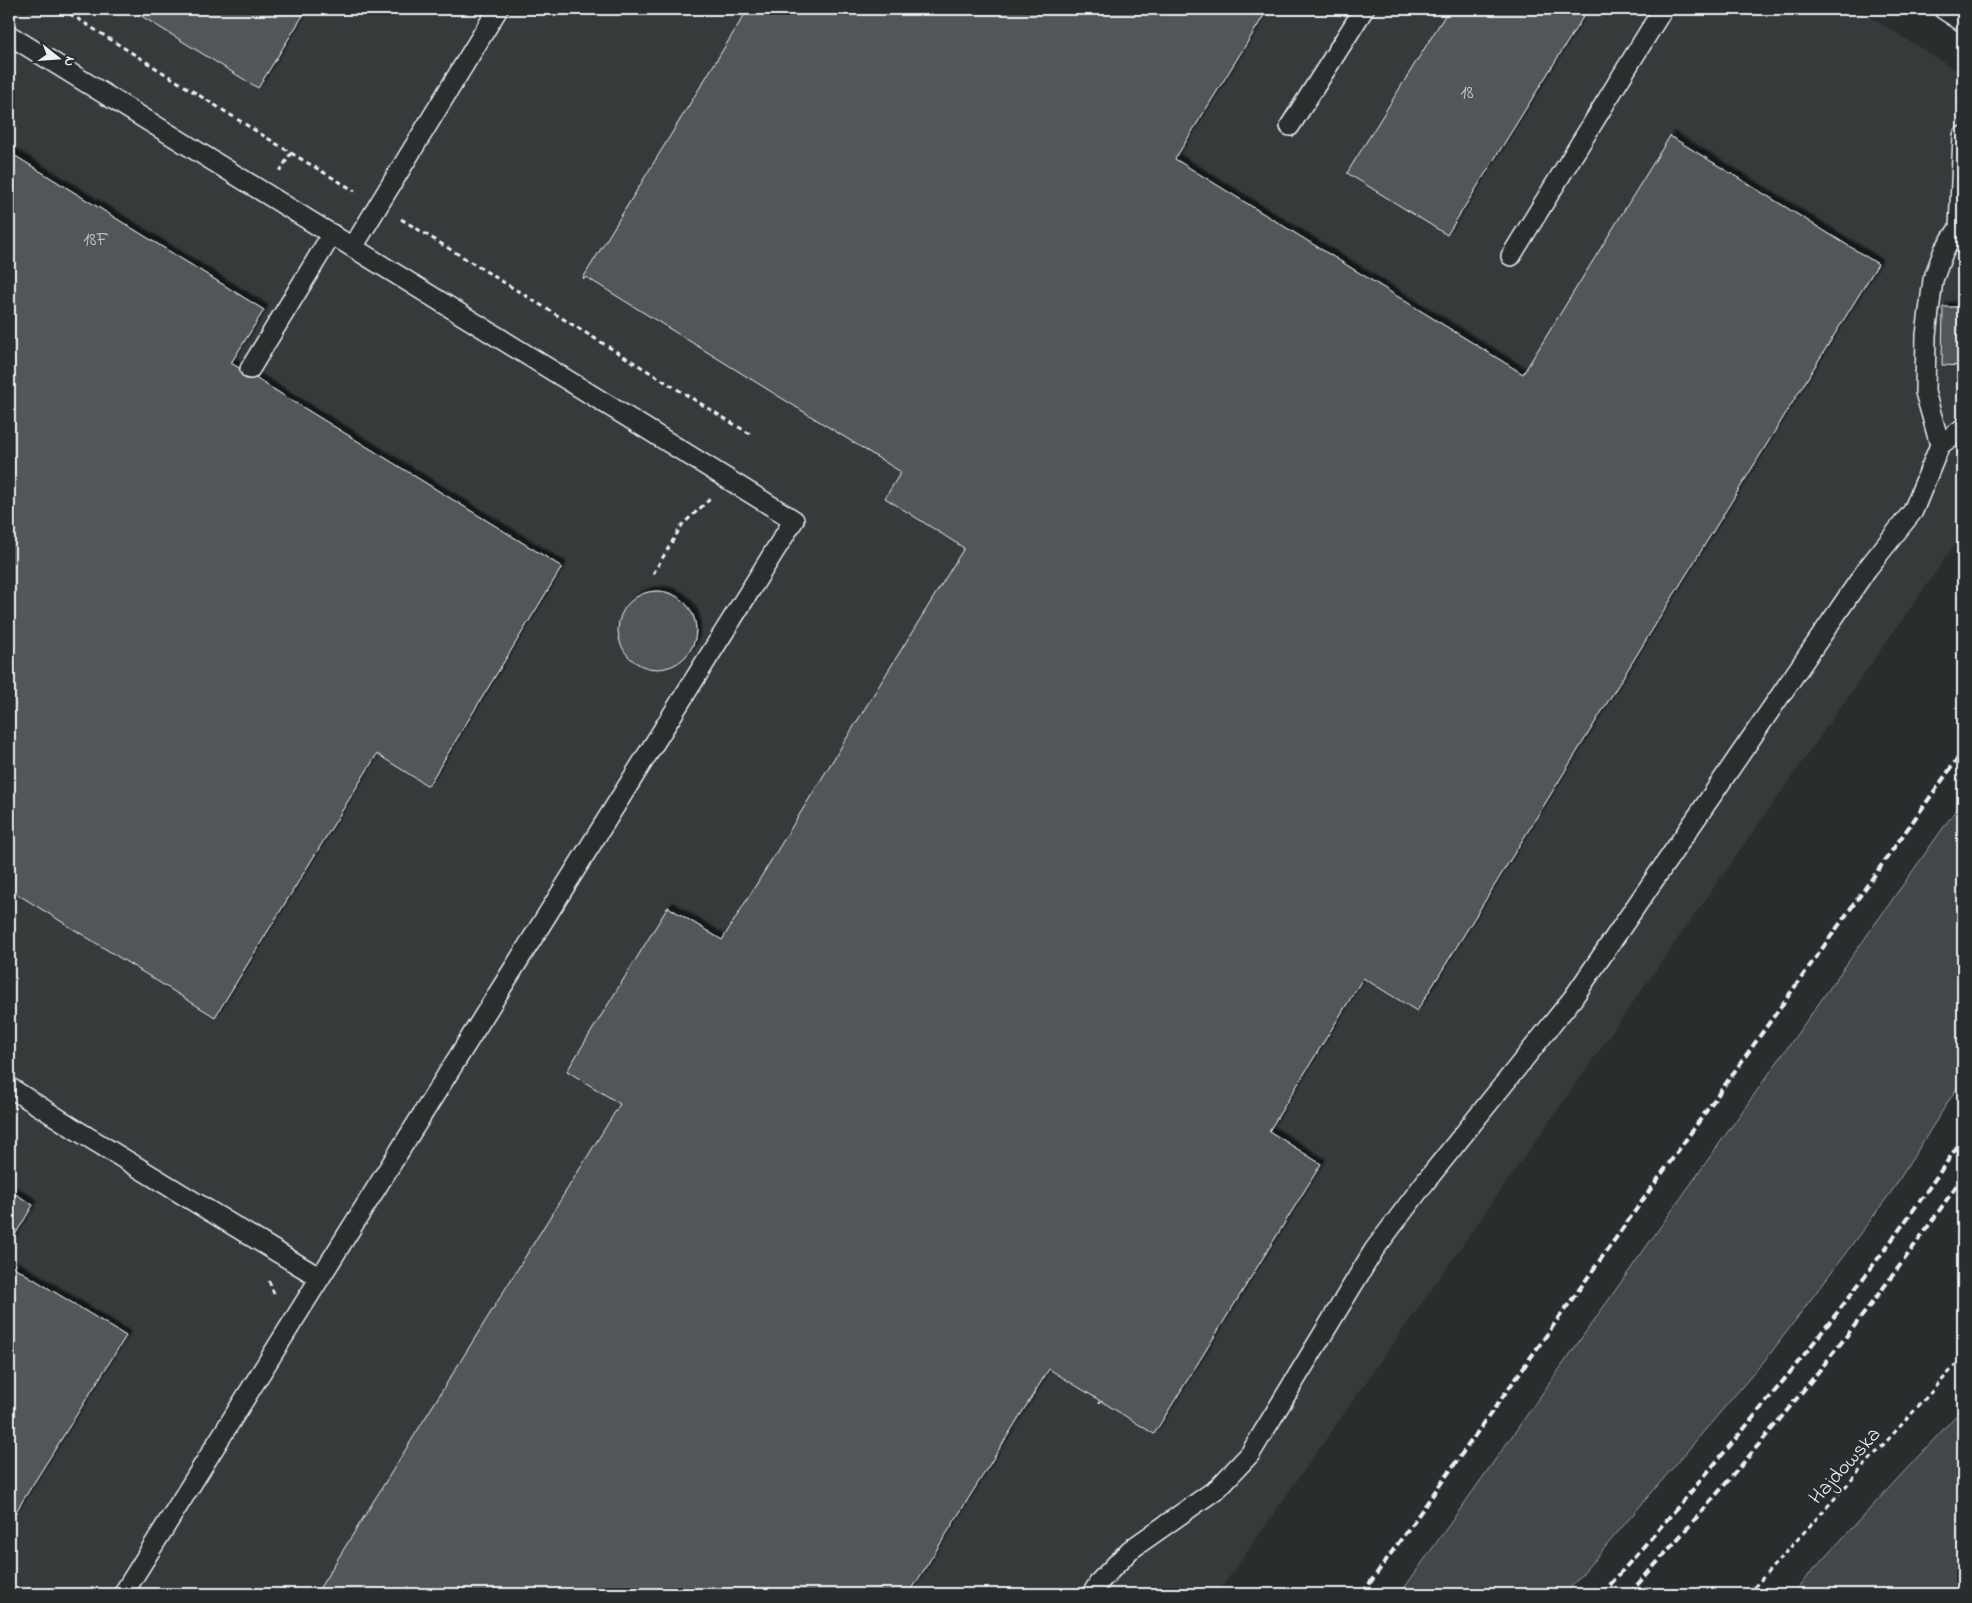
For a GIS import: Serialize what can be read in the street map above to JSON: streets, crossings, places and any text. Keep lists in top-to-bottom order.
{
  "streets": {
    "path": ["Hajdowska"]
  },
  "house_numbers": ["18", "18F"],
  "north": "right"
}
